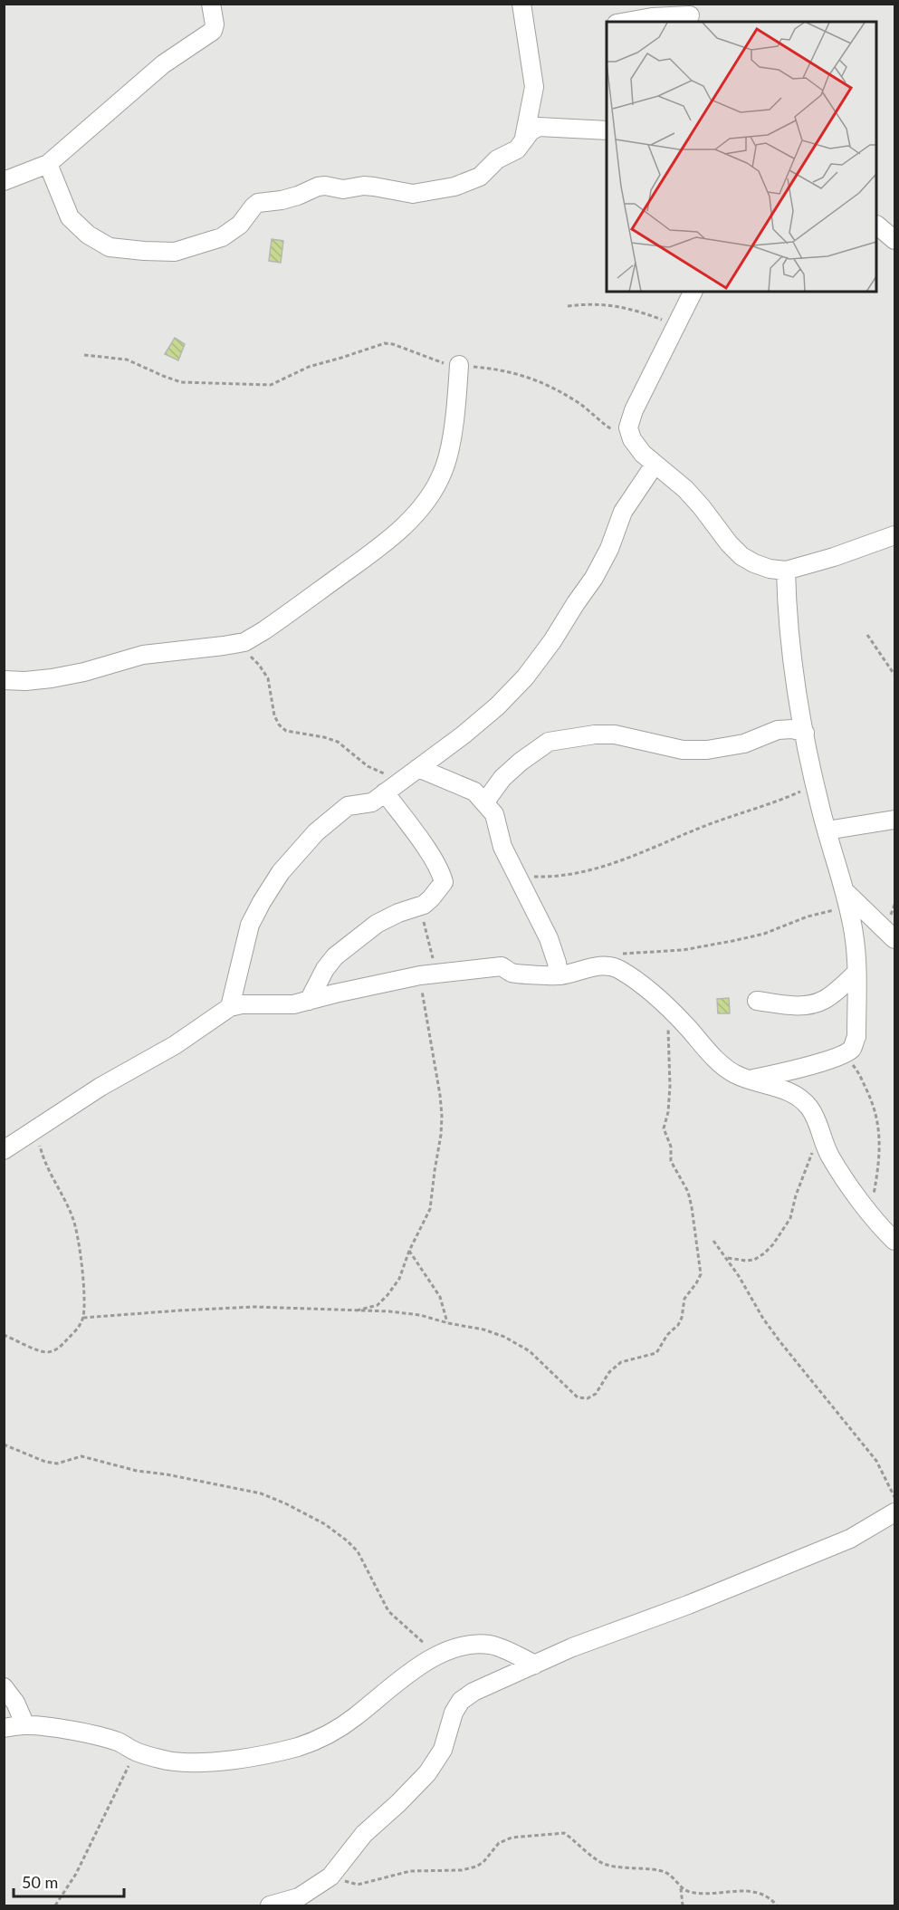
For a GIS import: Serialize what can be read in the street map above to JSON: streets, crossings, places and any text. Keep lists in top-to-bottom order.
{
  "scale_bar": "50 m"
}
